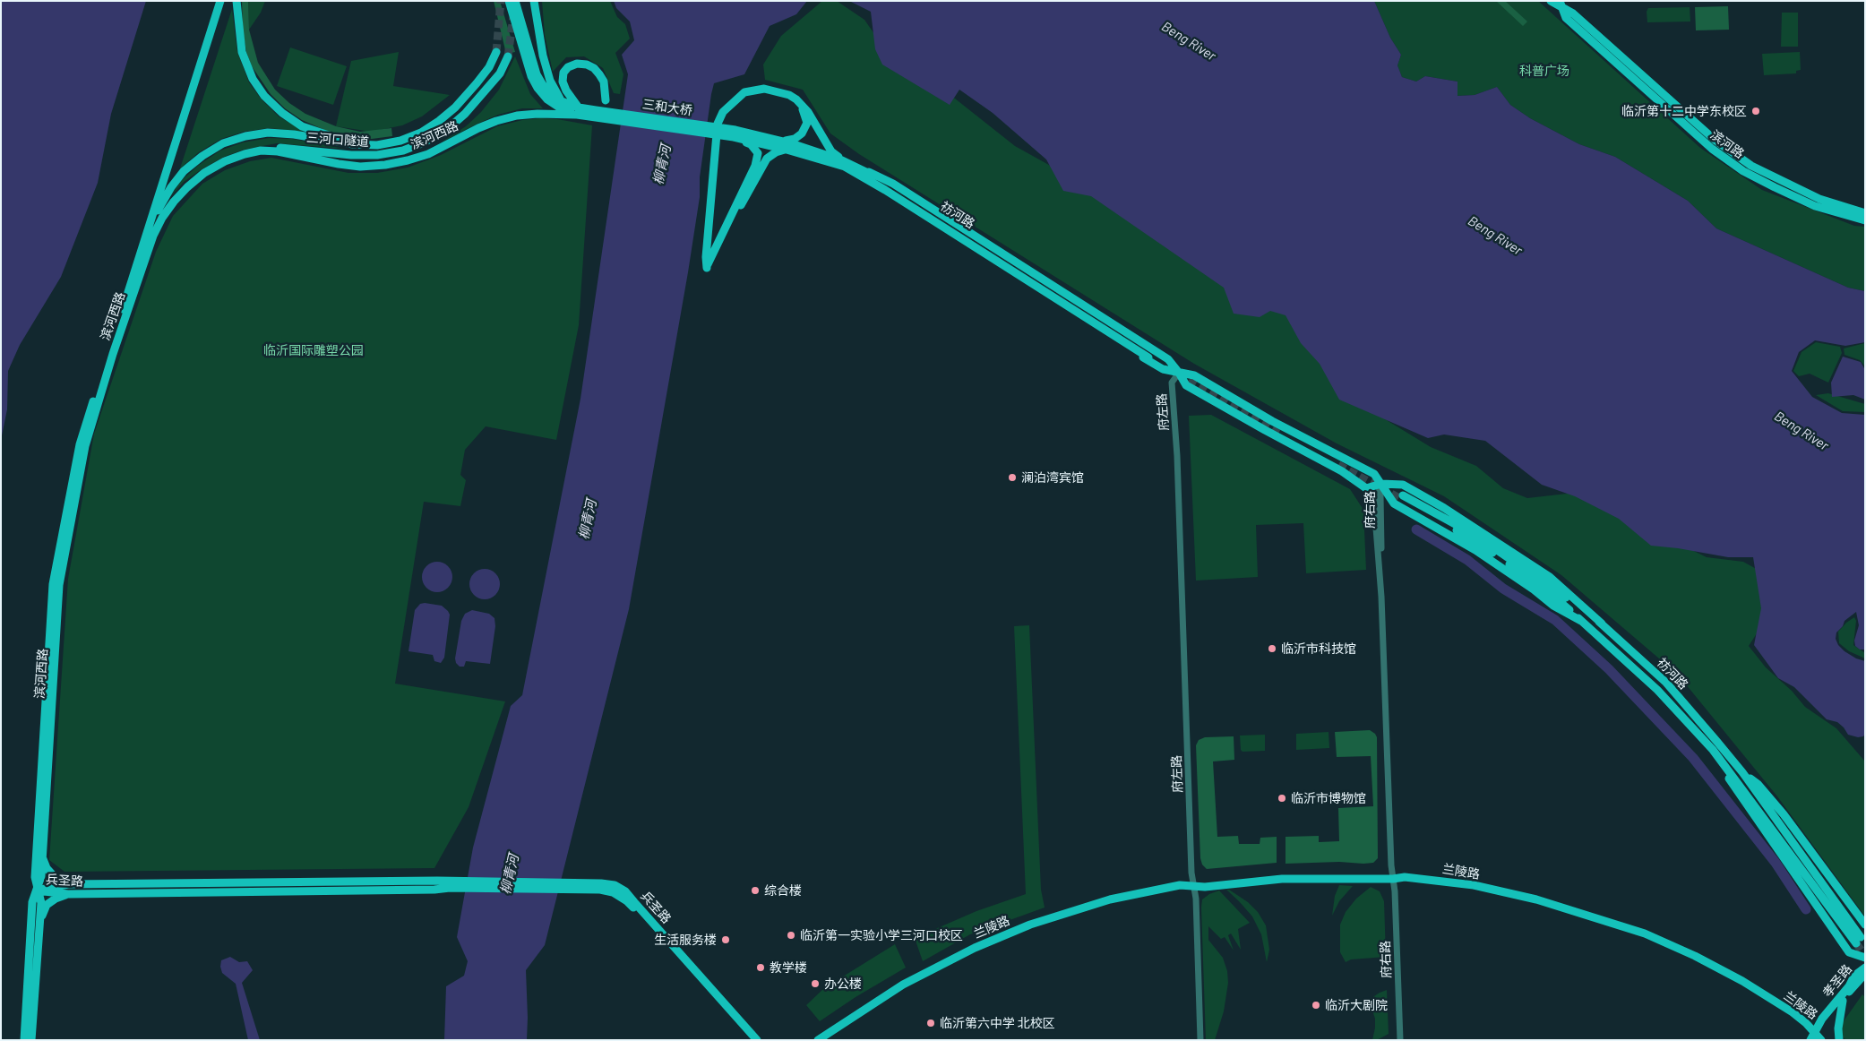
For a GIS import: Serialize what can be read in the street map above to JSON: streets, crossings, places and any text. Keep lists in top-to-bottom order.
{
  "streets": {
    "main road": [
      "三和大桥",
      "滨河西路",
      "三河口隧道",
      "滨河路",
      "祊河路",
      "兰陵路",
      "兵圣路",
      "孝圣路"
    ],
    "street": ["府左路", "府右路"]
  },
  "crossings": [
    ["三和大桥", "滨河西路"],
    ["三和大桥", "祊河路"],
    ["滨河西路", "三河口隧道"],
    ["滨河西路", "兵圣路"],
    ["府左路", "兰陵路"],
    ["府右路", "兰陵路"],
    ["兰陵路", "孝圣路"]
  ],
  "water": ["Beng River", "柳青河"],
  "parks": ["科普广场", "临沂国际雕塑公园"],
  "places": [
    "临沂第十二中学东校区",
    "澜泊湾宾馆",
    "临沂市科技馆",
    "临沂市博物馆",
    "综合楼",
    "临沂第一实验小学三河口校区",
    "生活服务楼",
    "教学楼",
    "办公楼",
    "临沂大剧院",
    "临沂第六中学 北校区"
  ]
}
